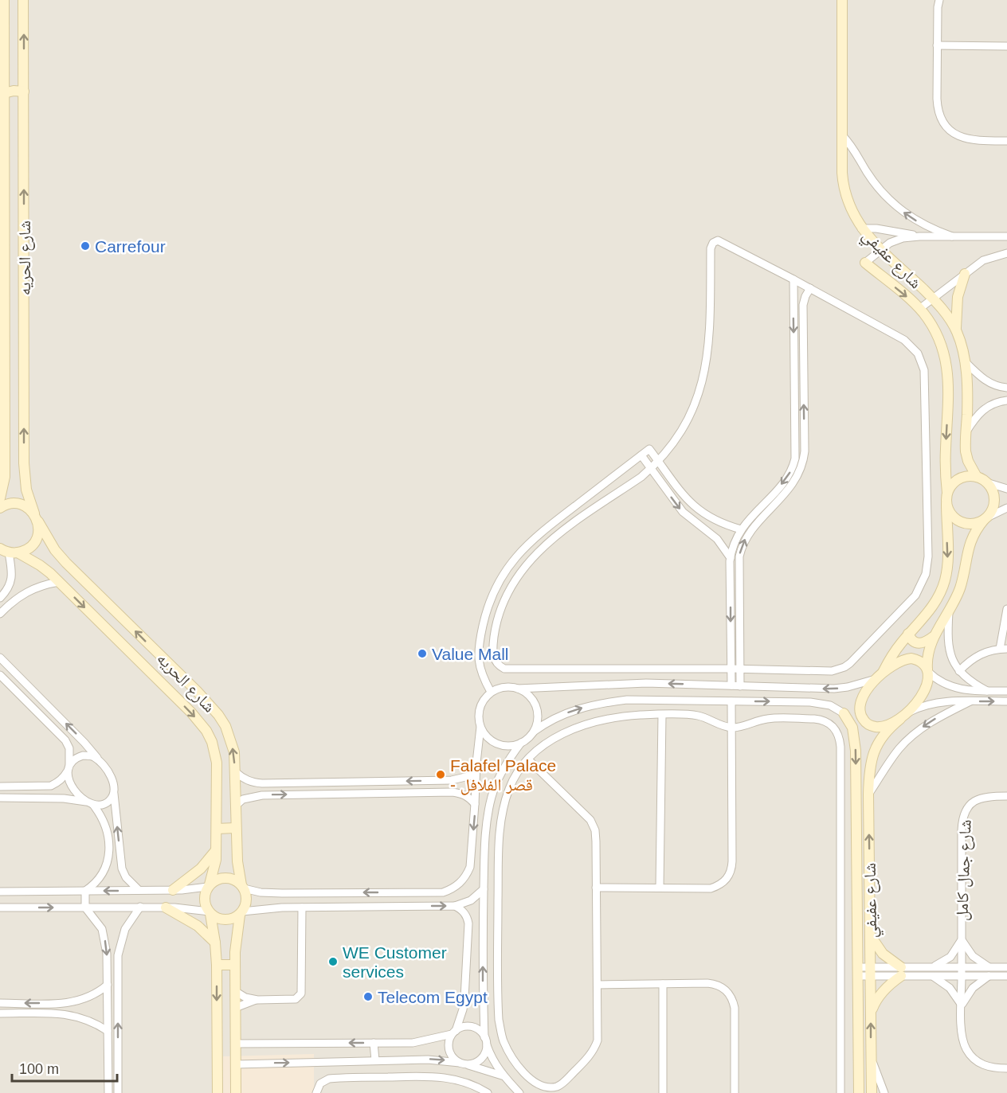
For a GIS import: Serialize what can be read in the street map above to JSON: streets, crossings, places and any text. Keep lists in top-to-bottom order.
{
  "streets": {
    "street": ["شارع الحريه", "شارع عفيفي", "شارع جمال كامل"]
  },
  "places": [
    "Carrefour",
    "Value Mall",
    "Falafel Palace - قصر الفلافل",
    "WE Customer services",
    "Telecom Egypt"
  ],
  "scale_bar": "100 m"
}
